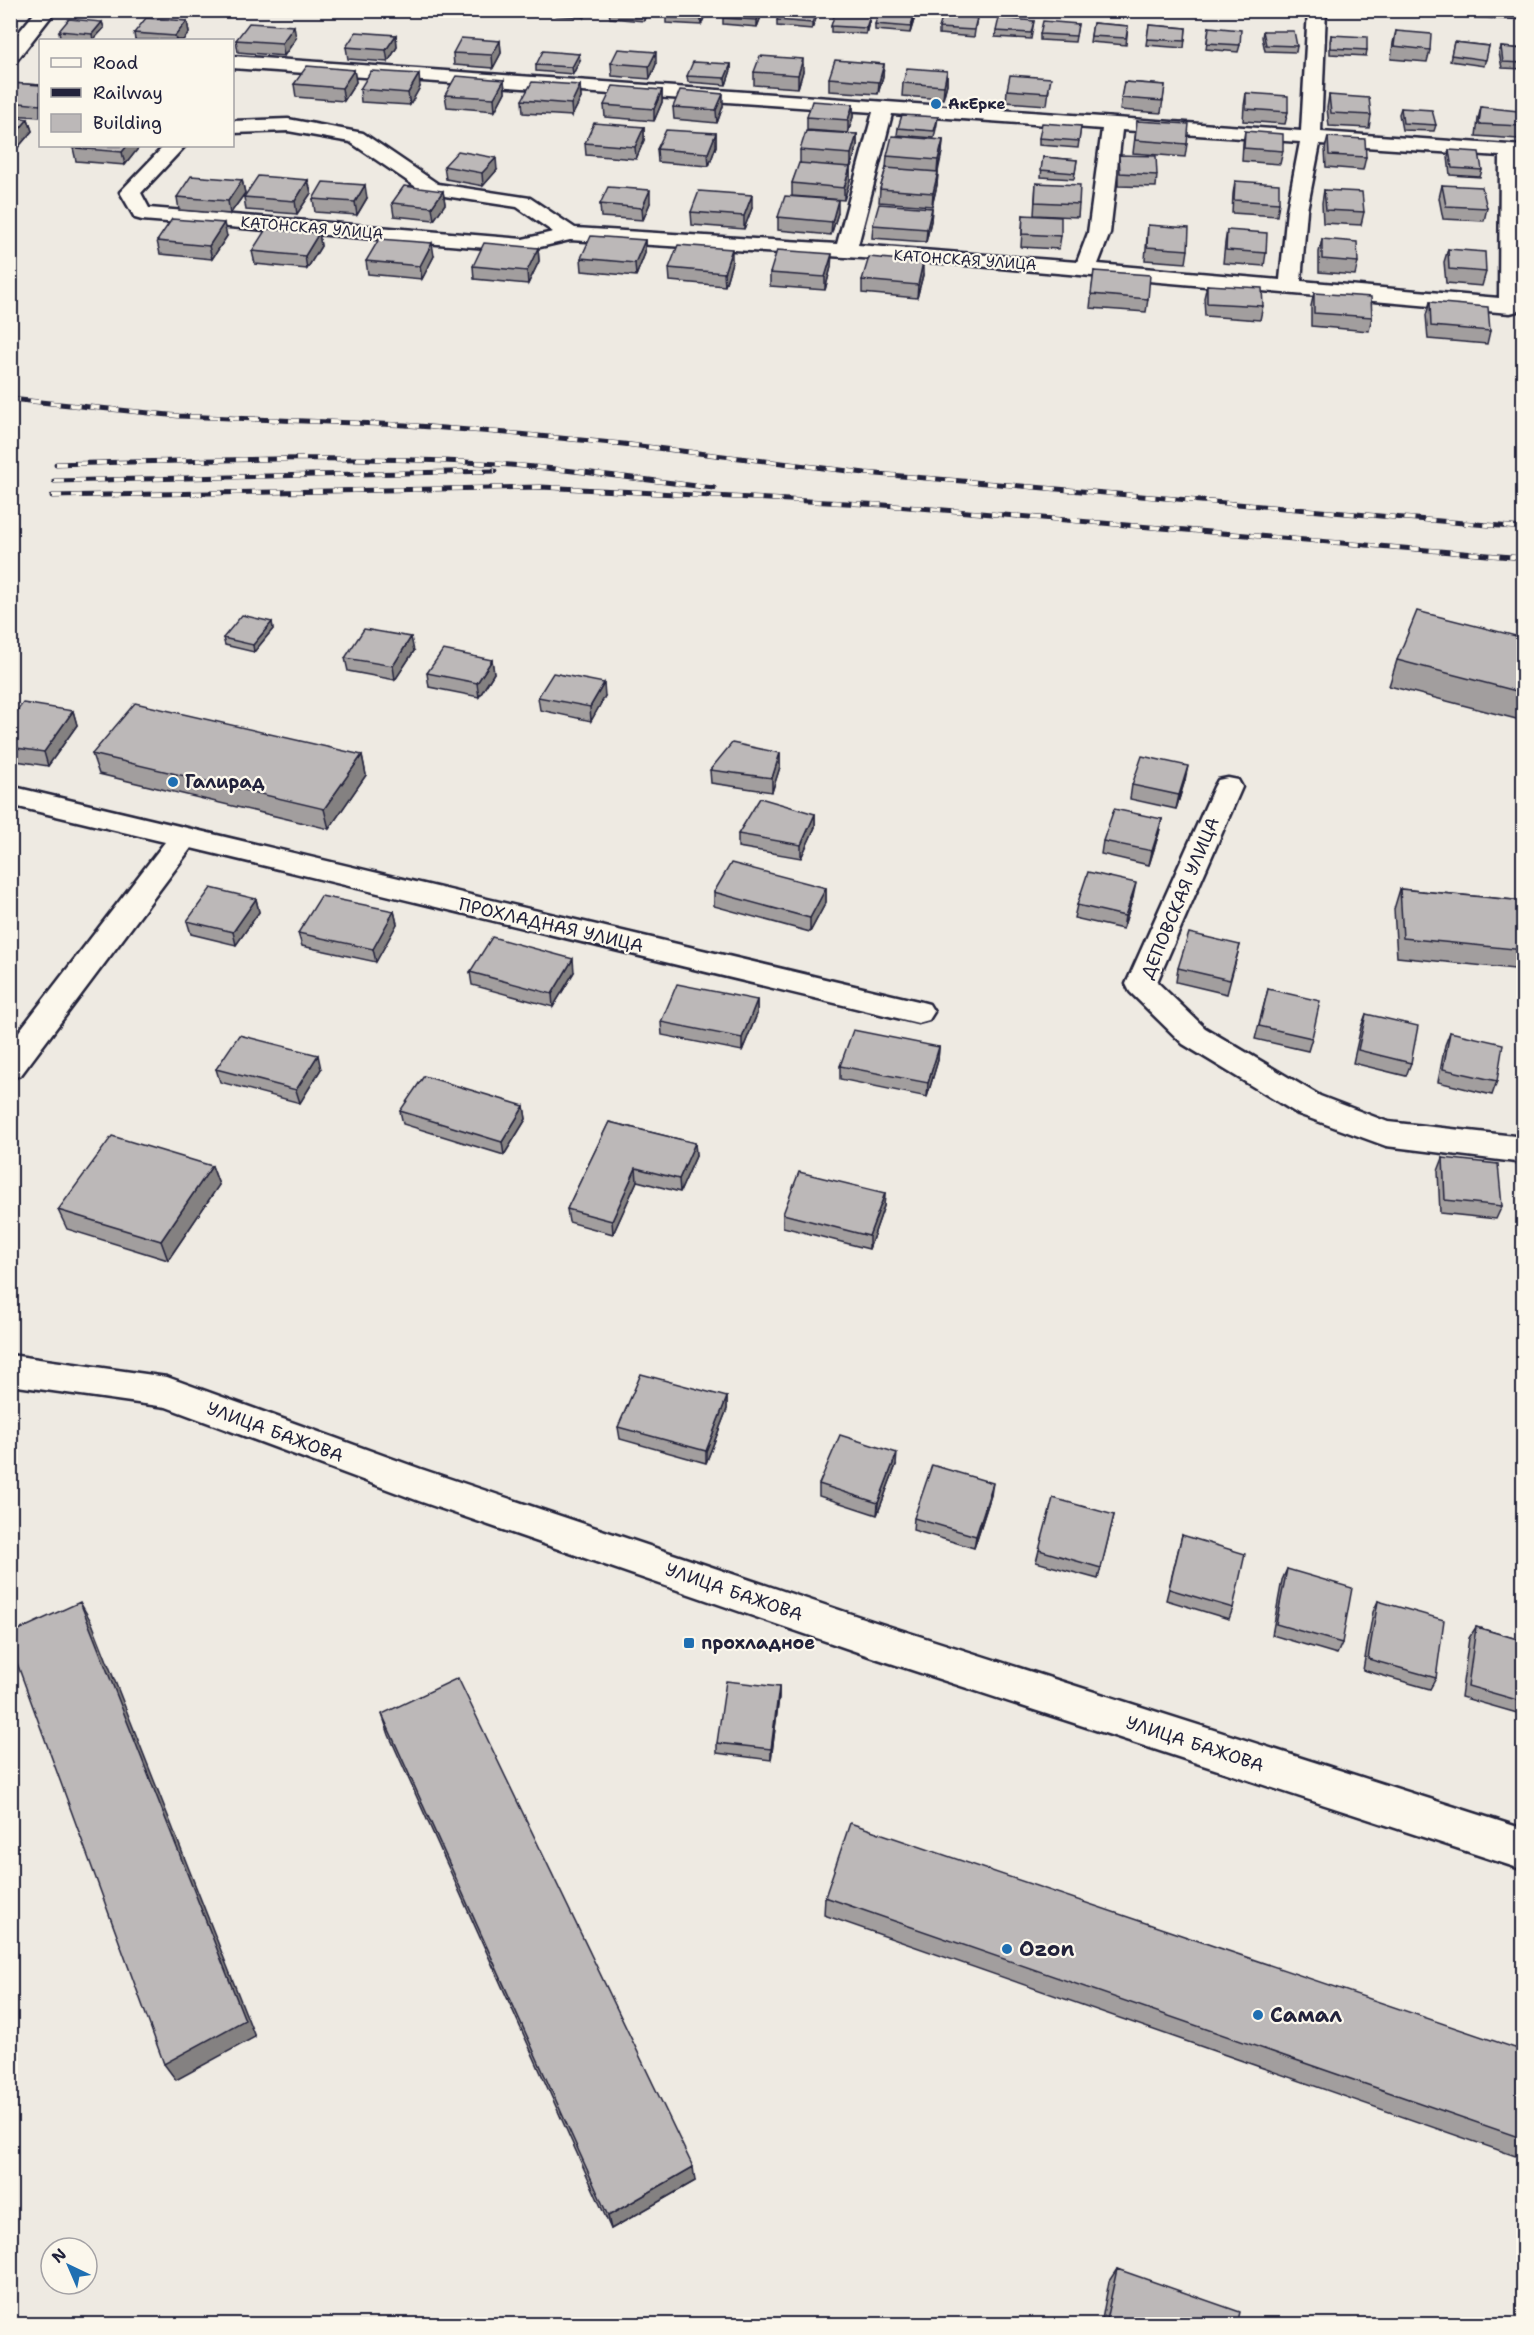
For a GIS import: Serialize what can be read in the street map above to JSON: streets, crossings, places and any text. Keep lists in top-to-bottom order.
{
  "streets": {
    "main road": [
      "КАТОНСКАЯ УЛИЦА",
      "ДЕПОВСКАЯ УЛИЦА",
      "ПРОХЛАДНАЯ УЛИЦА",
      "УЛИЦА БАЖОВА"
    ]
  },
  "places": {
    "other": [
      "АкЕрке",
      "Галирад",
      "Ozon",
      "Самал"
    ],
    "transit": ["прохладное"]
  },
  "legend": ["Road", "Railway", "Building"],
  "north": "top left"
}
